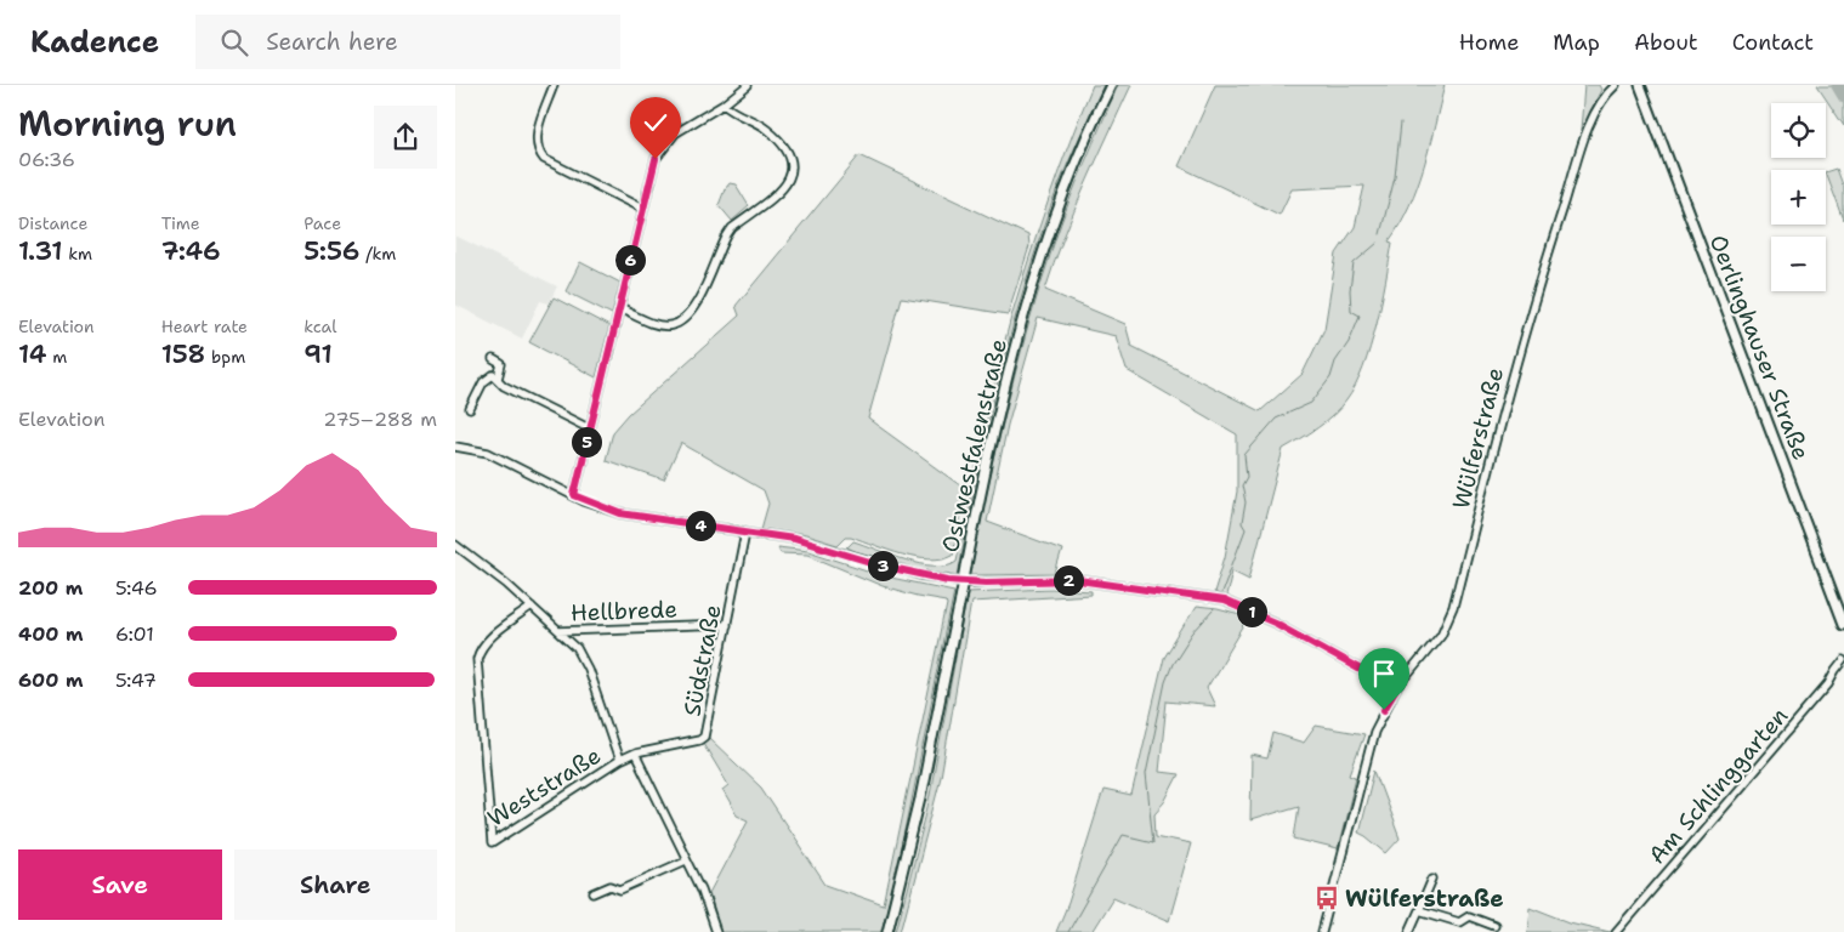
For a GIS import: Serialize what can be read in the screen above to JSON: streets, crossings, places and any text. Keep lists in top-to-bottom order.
{
  "streets": {
    "main road": ["Oerlinghauser Straße", "Ostwestfalenstraße"],
    "street": [
      "Wülferstraße",
      "Hellbrede",
      "Südstraße",
      "Am Schlinggarten",
      "Weststraße"
    ]
  },
  "crossings": [
    ["Hellbrede", "Südstraße"],
    ["Südstraße", "Weststraße"]
  ],
  "places": {
    "bus stop": ["Wülferstraße"]
  },
  "page": {
    "header": "Kadence",
    "search": "Search here",
    "nav": [
      "Home",
      "Map",
      "About",
      "Contact"
    ],
    "heading": ["Morning run", "06:36"],
    "map_buttons": ["+", "−"],
    "stats": [
      ["Distance", "1.31 km"],
      ["Time", "7:46"],
      ["Pace", "5:56 /km"],
      ["Elevation", "14 m"],
      ["Heart rate", "158 bpm"],
      ["kcal", "91"]
    ],
    "pins": [
      "6",
      "5",
      "4",
      "3",
      "2",
      "1"
    ],
    "chart": ["Elevation", "275–288 m"],
    "list": [
      {
        "name": "200 m",
        "note": "5:46"
      },
      {
        "name": "400 m",
        "note": "6:01"
      },
      {
        "name": "600 m",
        "note": "5:47"
      }
    ],
    "buttons": ["Save", "Share"]
  }
}
